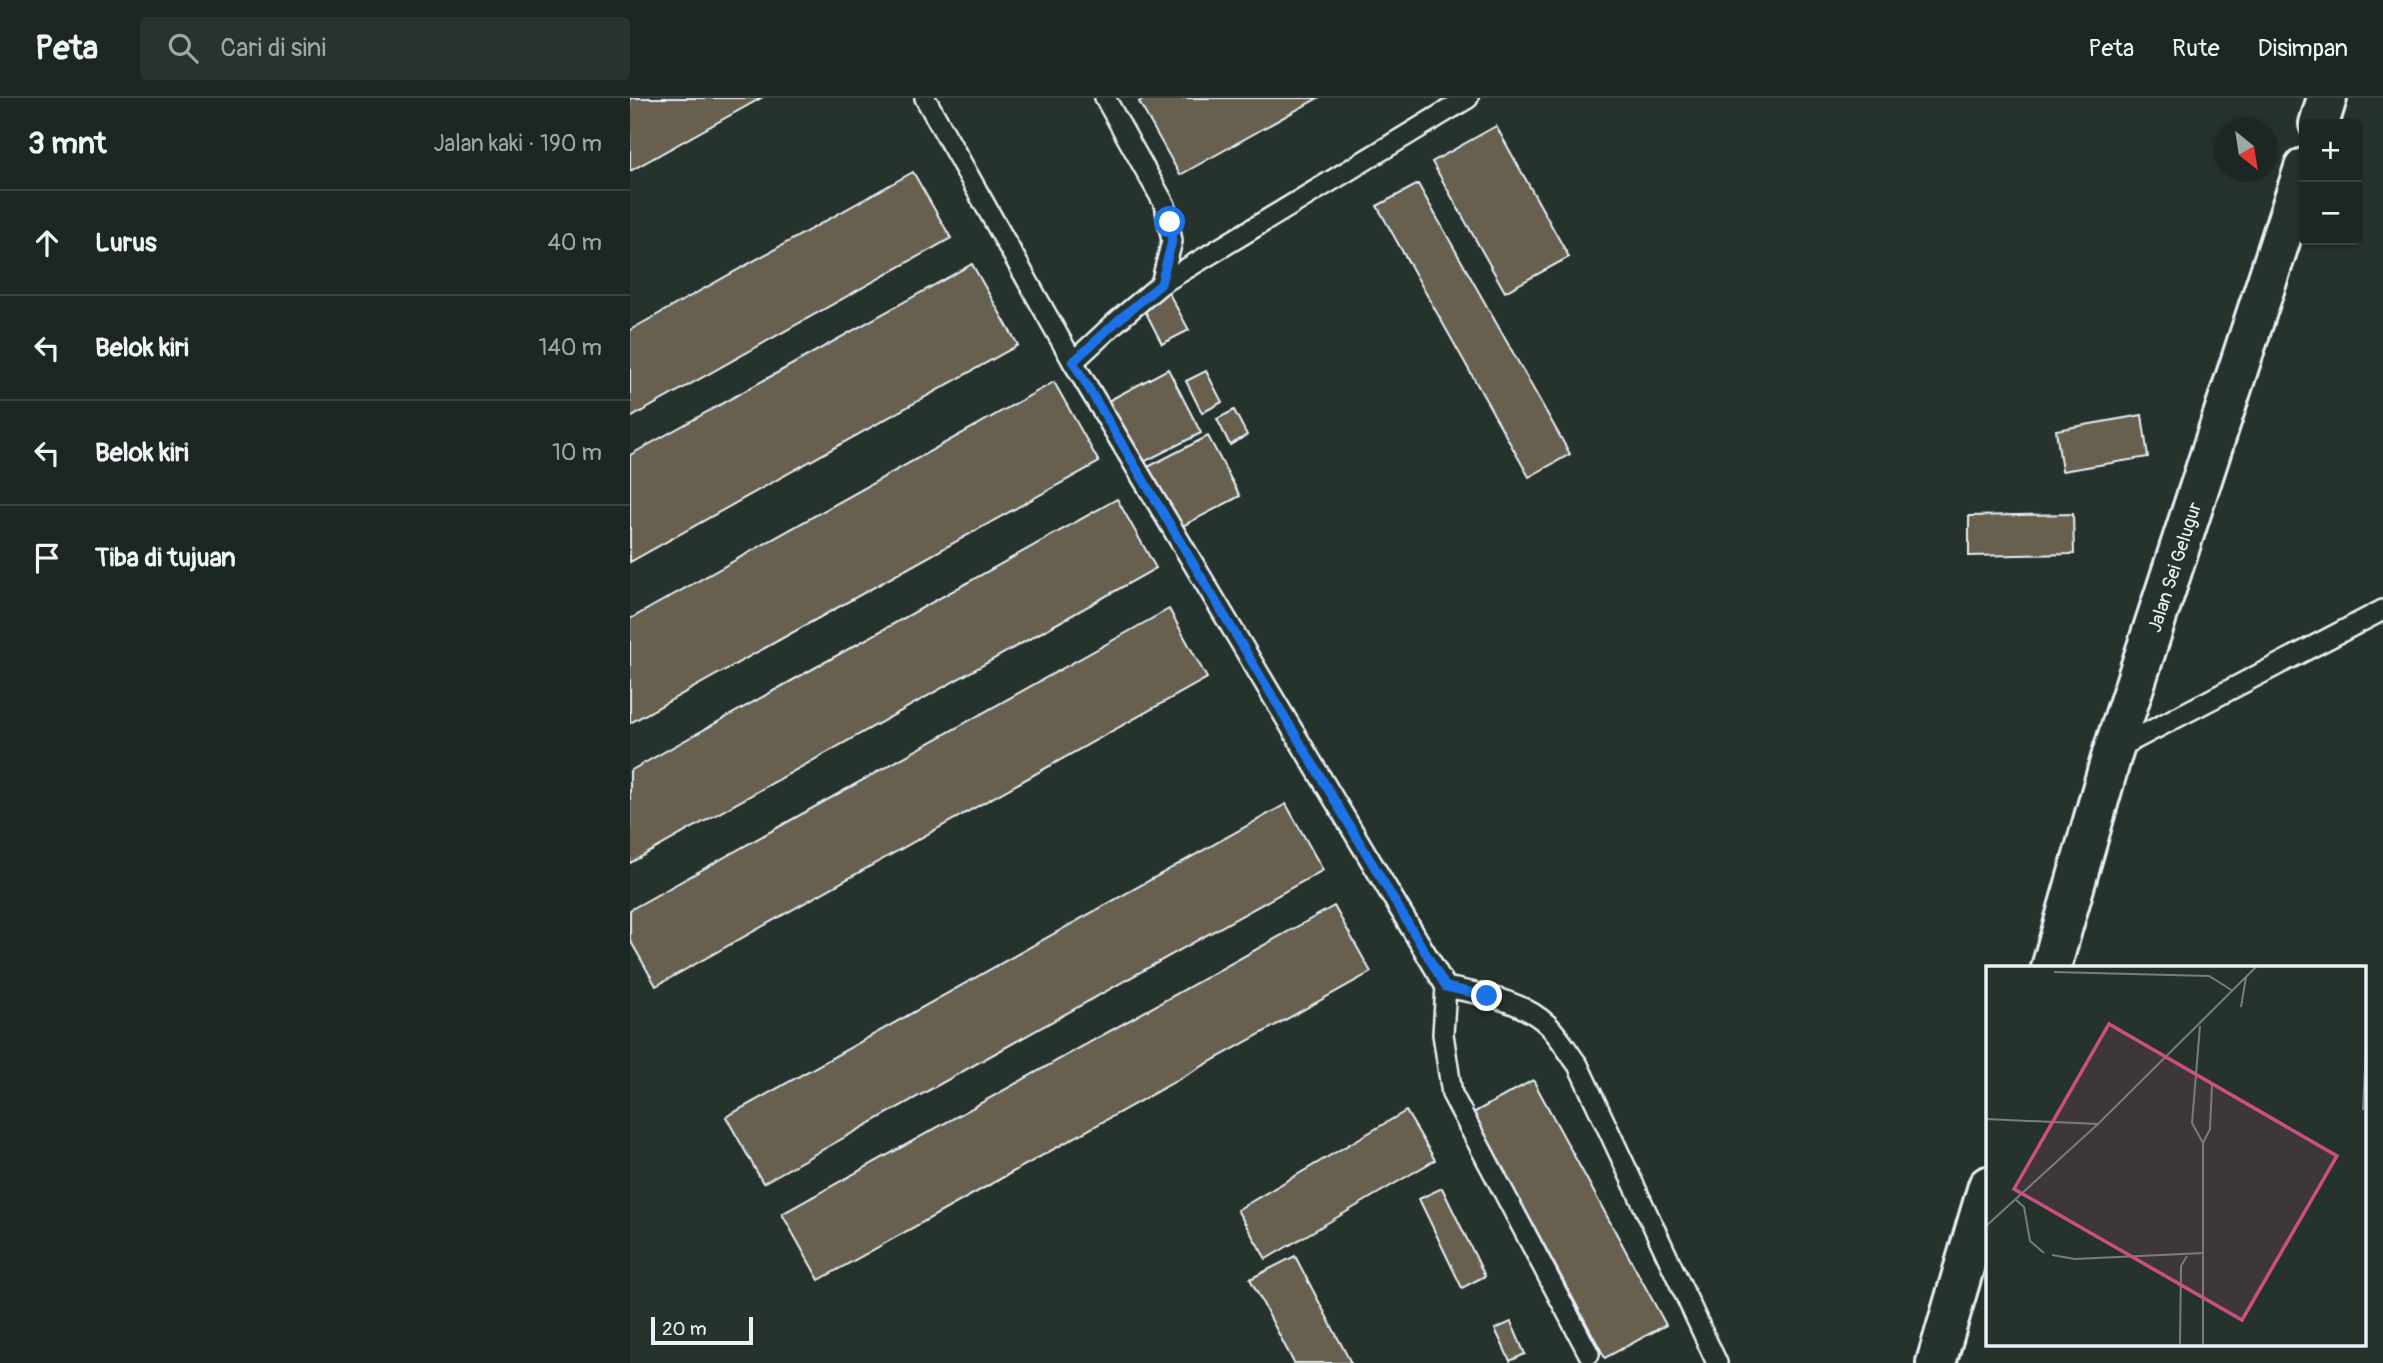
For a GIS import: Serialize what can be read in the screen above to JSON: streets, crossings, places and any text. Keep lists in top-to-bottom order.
{
  "streets": {
    "main road": ["Jalan Sei Gelugur"]
  },
  "scale_bar": "20 m",
  "north": "bottom right",
  "page": {
    "header": "Peta",
    "search": "Cari di sini",
    "nav": ["Peta", "Rute", "Disimpan"],
    "heading": ["3 mnt", "Jalan kaki · 190 m"],
    "map_buttons": ["+", "−"],
    "list": [
      ["Lurus", "40 m"],
      ["Belok kiri", "140 m"],
      ["Belok kiri", "10 m"],
      "Tiba di tujuan"
    ],
    "scale": "20 m"
  }
}
